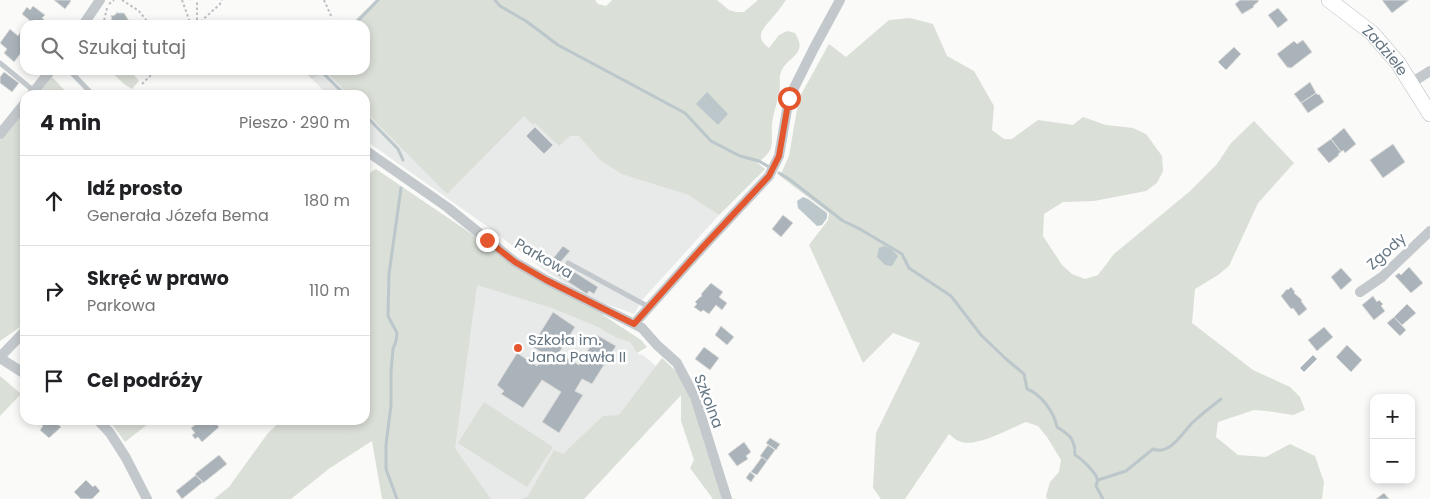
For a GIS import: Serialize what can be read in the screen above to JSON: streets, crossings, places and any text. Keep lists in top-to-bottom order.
{
  "streets": {
    "street": [
      "Zadziele",
      "Zgody",
      "Parkowa",
      "Szkolna"
    ]
  },
  "crossings": [
    ["Parkowa", "Szkolna"]
  ],
  "places": ["Szkoła im. Jana Pawła II"],
  "page": {
    "search": "Szukaj tutaj",
    "heading": ["4 min", "Pieszo · 290 m"],
    "list": [
      ["Idź prosto", "Generała Józefa Bema", "180 m"],
      ["Skręć w prawo", "Parkowa", "110 m"],
      "Cel podróży"
    ],
    "map_buttons": ["+", "−"]
  }
}
